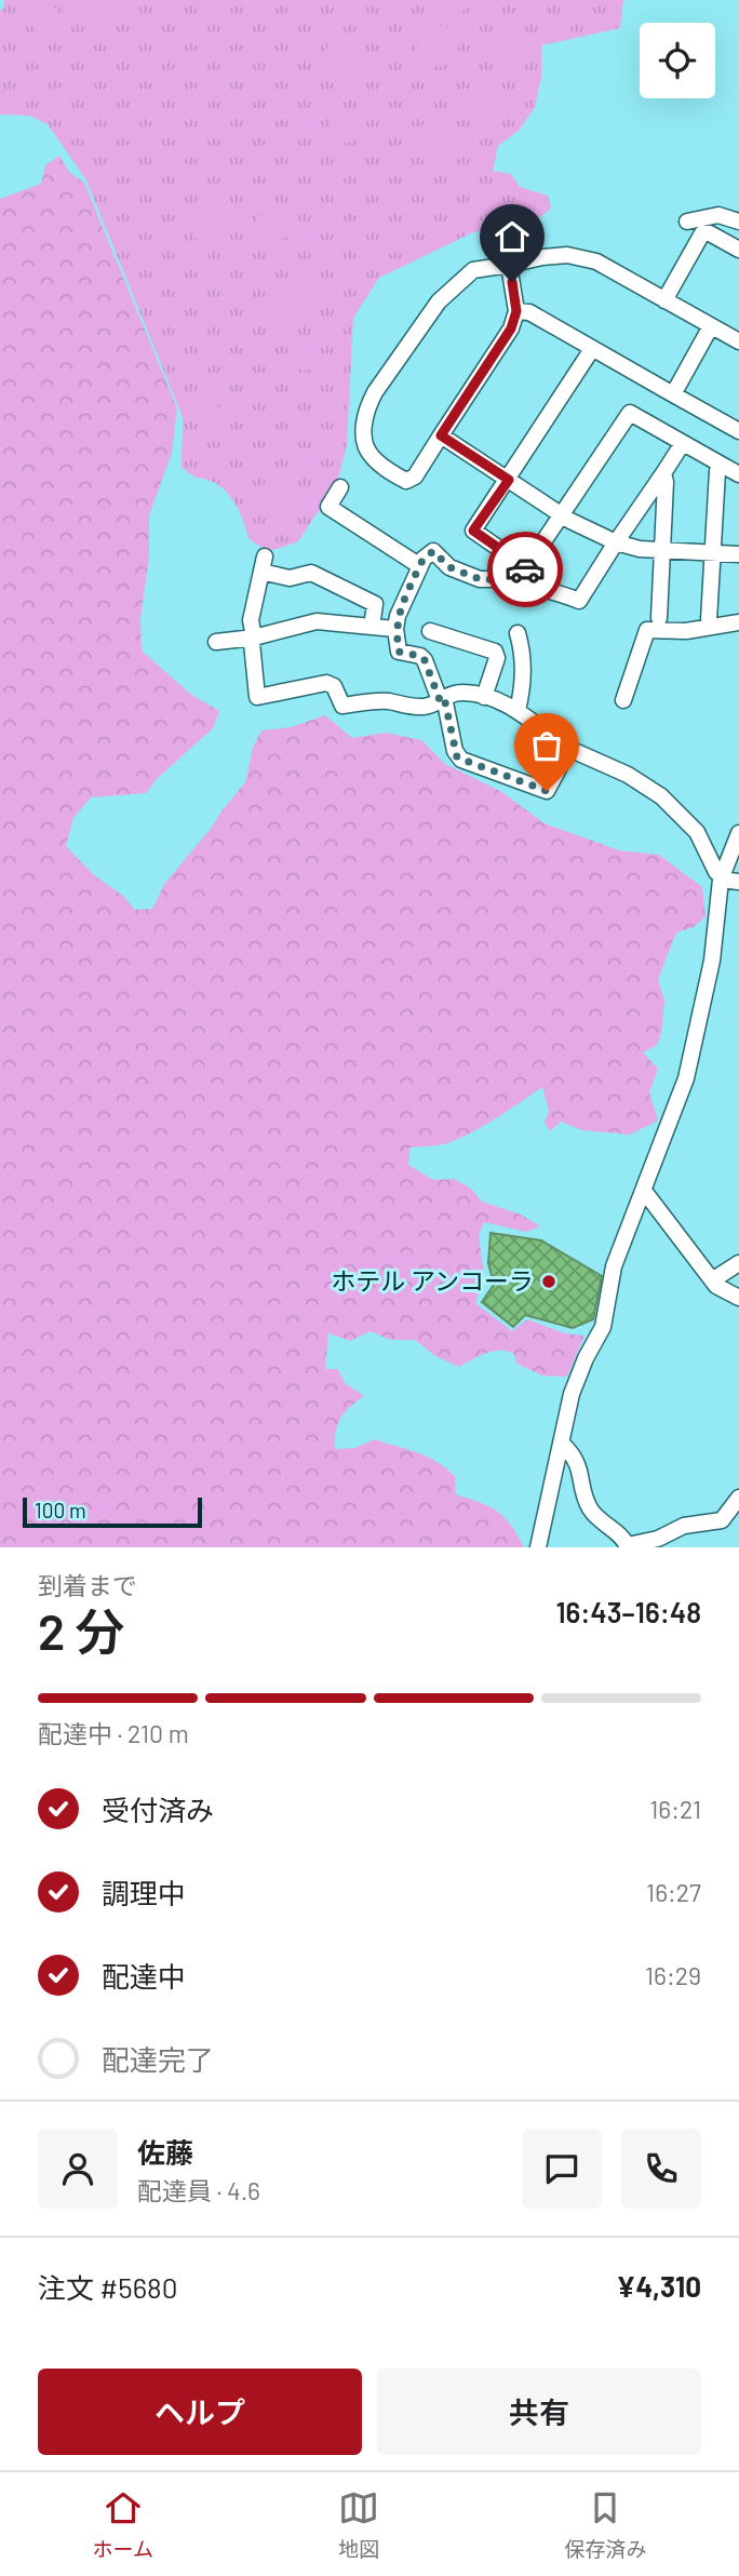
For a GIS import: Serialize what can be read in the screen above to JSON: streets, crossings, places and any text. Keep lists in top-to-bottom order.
{
  "places": ["ホテル アンコーラ"],
  "scale_bar": "100 m",
  "page": {
    "scale": "100 m",
    "heading": ["2 分", "到着まで", "16:43–16:48"],
    "panel": [
      "佐藤",
      "配達員 · 4.6",
      "注文 #5680",
      "¥4,310"
    ],
    "bar": "配達中 · 210 m",
    "list": [
      ["受付済み", "16:21"],
      ["調理中", "16:27"],
      ["配達中", "16:29"],
      "配達完了"
    ],
    "buttons": ["ヘルプ", "共有"],
    "tabs": ["ホーム", "地図", "保存済み"]
  }
}
